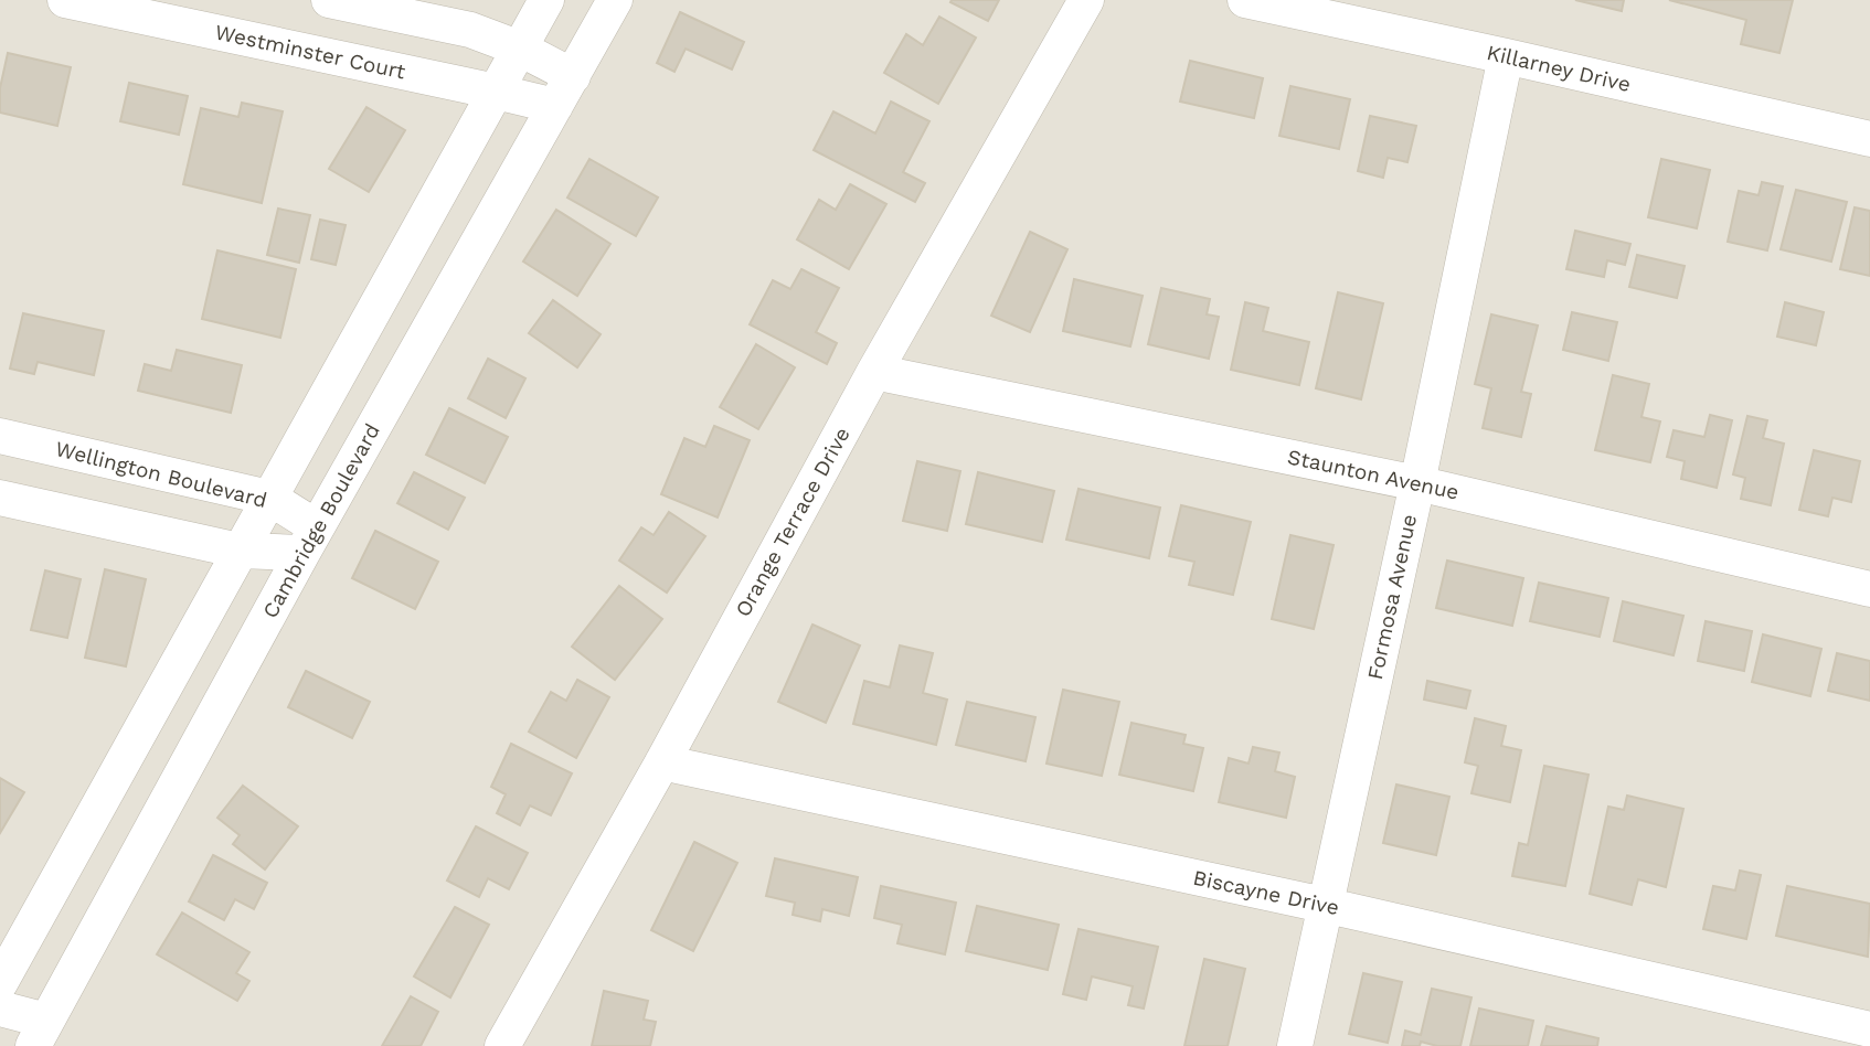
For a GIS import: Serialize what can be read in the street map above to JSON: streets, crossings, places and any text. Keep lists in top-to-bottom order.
{
  "streets": {
    "street": [
      "Westminster Court",
      "Killarney Drive",
      "Wellington Boulevard",
      "Staunton Avenue",
      "Cambridge Boulevard",
      "Orange Terrace Drive",
      "Formosa Avenue",
      "Biscayne Drive"
    ]
  },
  "crossings": [
    ["Westminster Court", "Cambridge Boulevard"],
    ["Killarney Drive", "Formosa Avenue"],
    ["Wellington Boulevard", "Cambridge Boulevard"],
    ["Staunton Avenue", "Orange Terrace Drive"],
    ["Staunton Avenue", "Formosa Avenue"],
    ["Orange Terrace Drive", "Biscayne Drive"],
    ["Formosa Avenue", "Biscayne Drive"]
  ]
}
